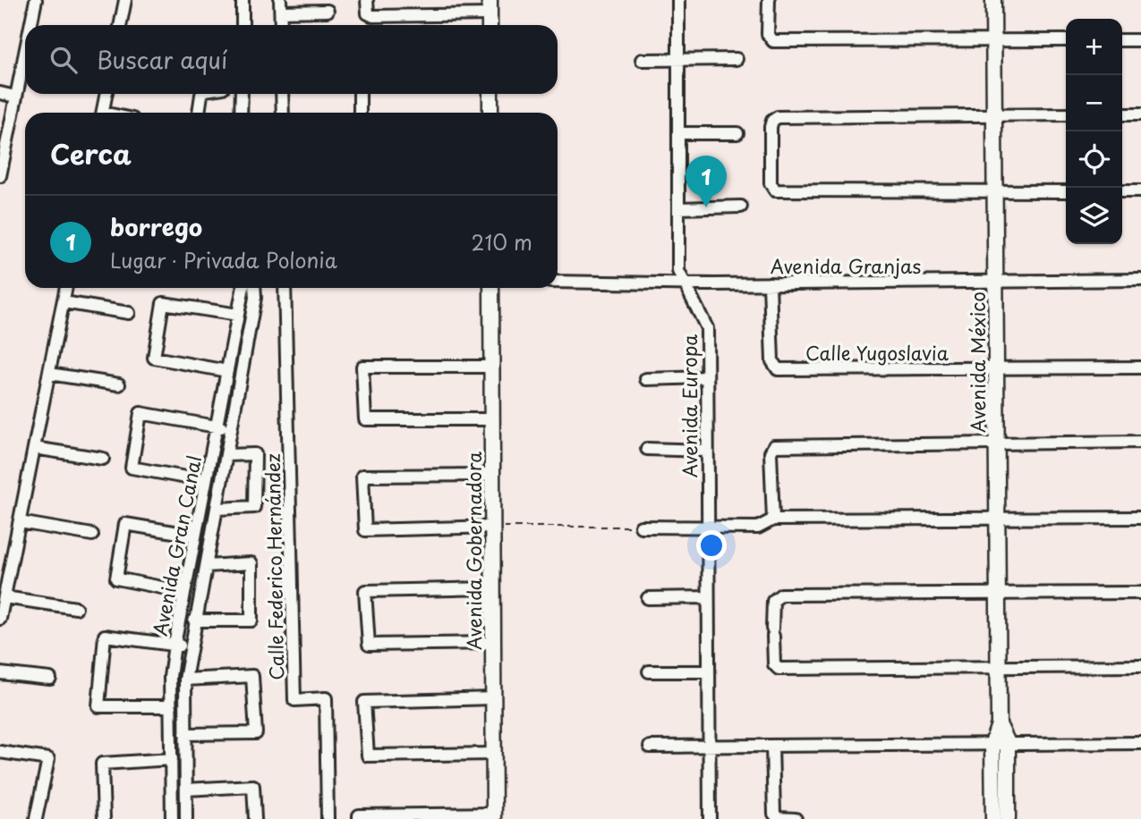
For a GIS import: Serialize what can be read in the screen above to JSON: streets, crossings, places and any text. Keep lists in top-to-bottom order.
{
  "streets": {
    "street": [
      "Avenida Granjas",
      "Calle Yugoslavia",
      "Avenida México",
      "Avenida Europa",
      "Avenida Gran Canal",
      "Avenida Gobernadora",
      "Calle Federico Hernández"
    ]
  },
  "crossings": [
    ["Avenida Granjas", "Calle Yugoslavia"],
    ["Avenida Granjas", "Avenida México"],
    ["Avenida Granjas", "Avenida Europa"],
    ["Calle Yugoslavia", "Avenida México"]
  ],
  "page": {
    "map_buttons": ["+", "−"],
    "search": "Buscar aquí",
    "heading": "Cerca",
    "pins": "1",
    "list": [
      {
        "mark": "1",
        "name": "borrego",
        "note": "Lugar · Privada Polonia",
        "value": "210 m"
      }
    ]
  }
}
